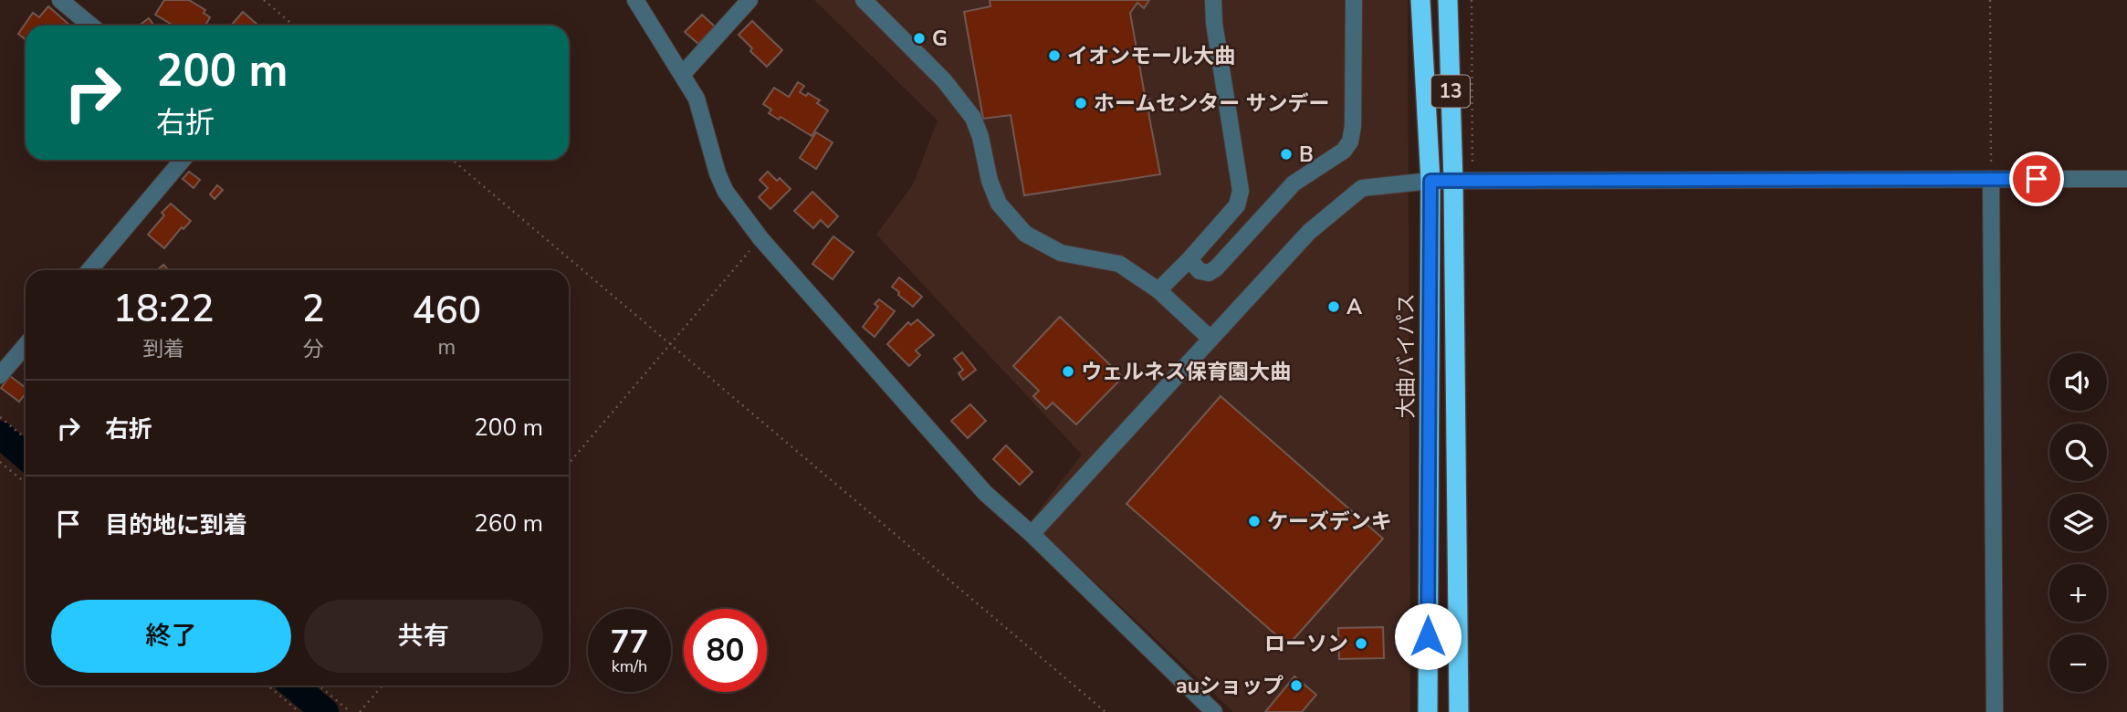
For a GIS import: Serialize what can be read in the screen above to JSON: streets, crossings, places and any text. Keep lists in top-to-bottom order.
{
  "streets": {
    "highway": ["13", "大曲バイパス"]
  },
  "places": [
    "G",
    "イオンモール大曲",
    "ホームセンター サンデー",
    "B",
    "A",
    "ウェルネス保育園大曲",
    "ケーズデンキ",
    "ローソン",
    "auショップ"
  ],
  "page": {
    "turn": ["200 m", "右折"],
    "eta": [
      "18:22",
      "到着",
      "2",
      "分",
      "460",
      "m"
    ],
    "map_buttons": ["+", "−"],
    "list": [
      {
        "name": "右折",
        "value": "200 m"
      },
      {
        "name": "目的地に到着",
        "value": "260 m"
      }
    ],
    "buttons": ["終了", "共有"],
    "speed": "77 km/h",
    "limit": "80"
  }
}
